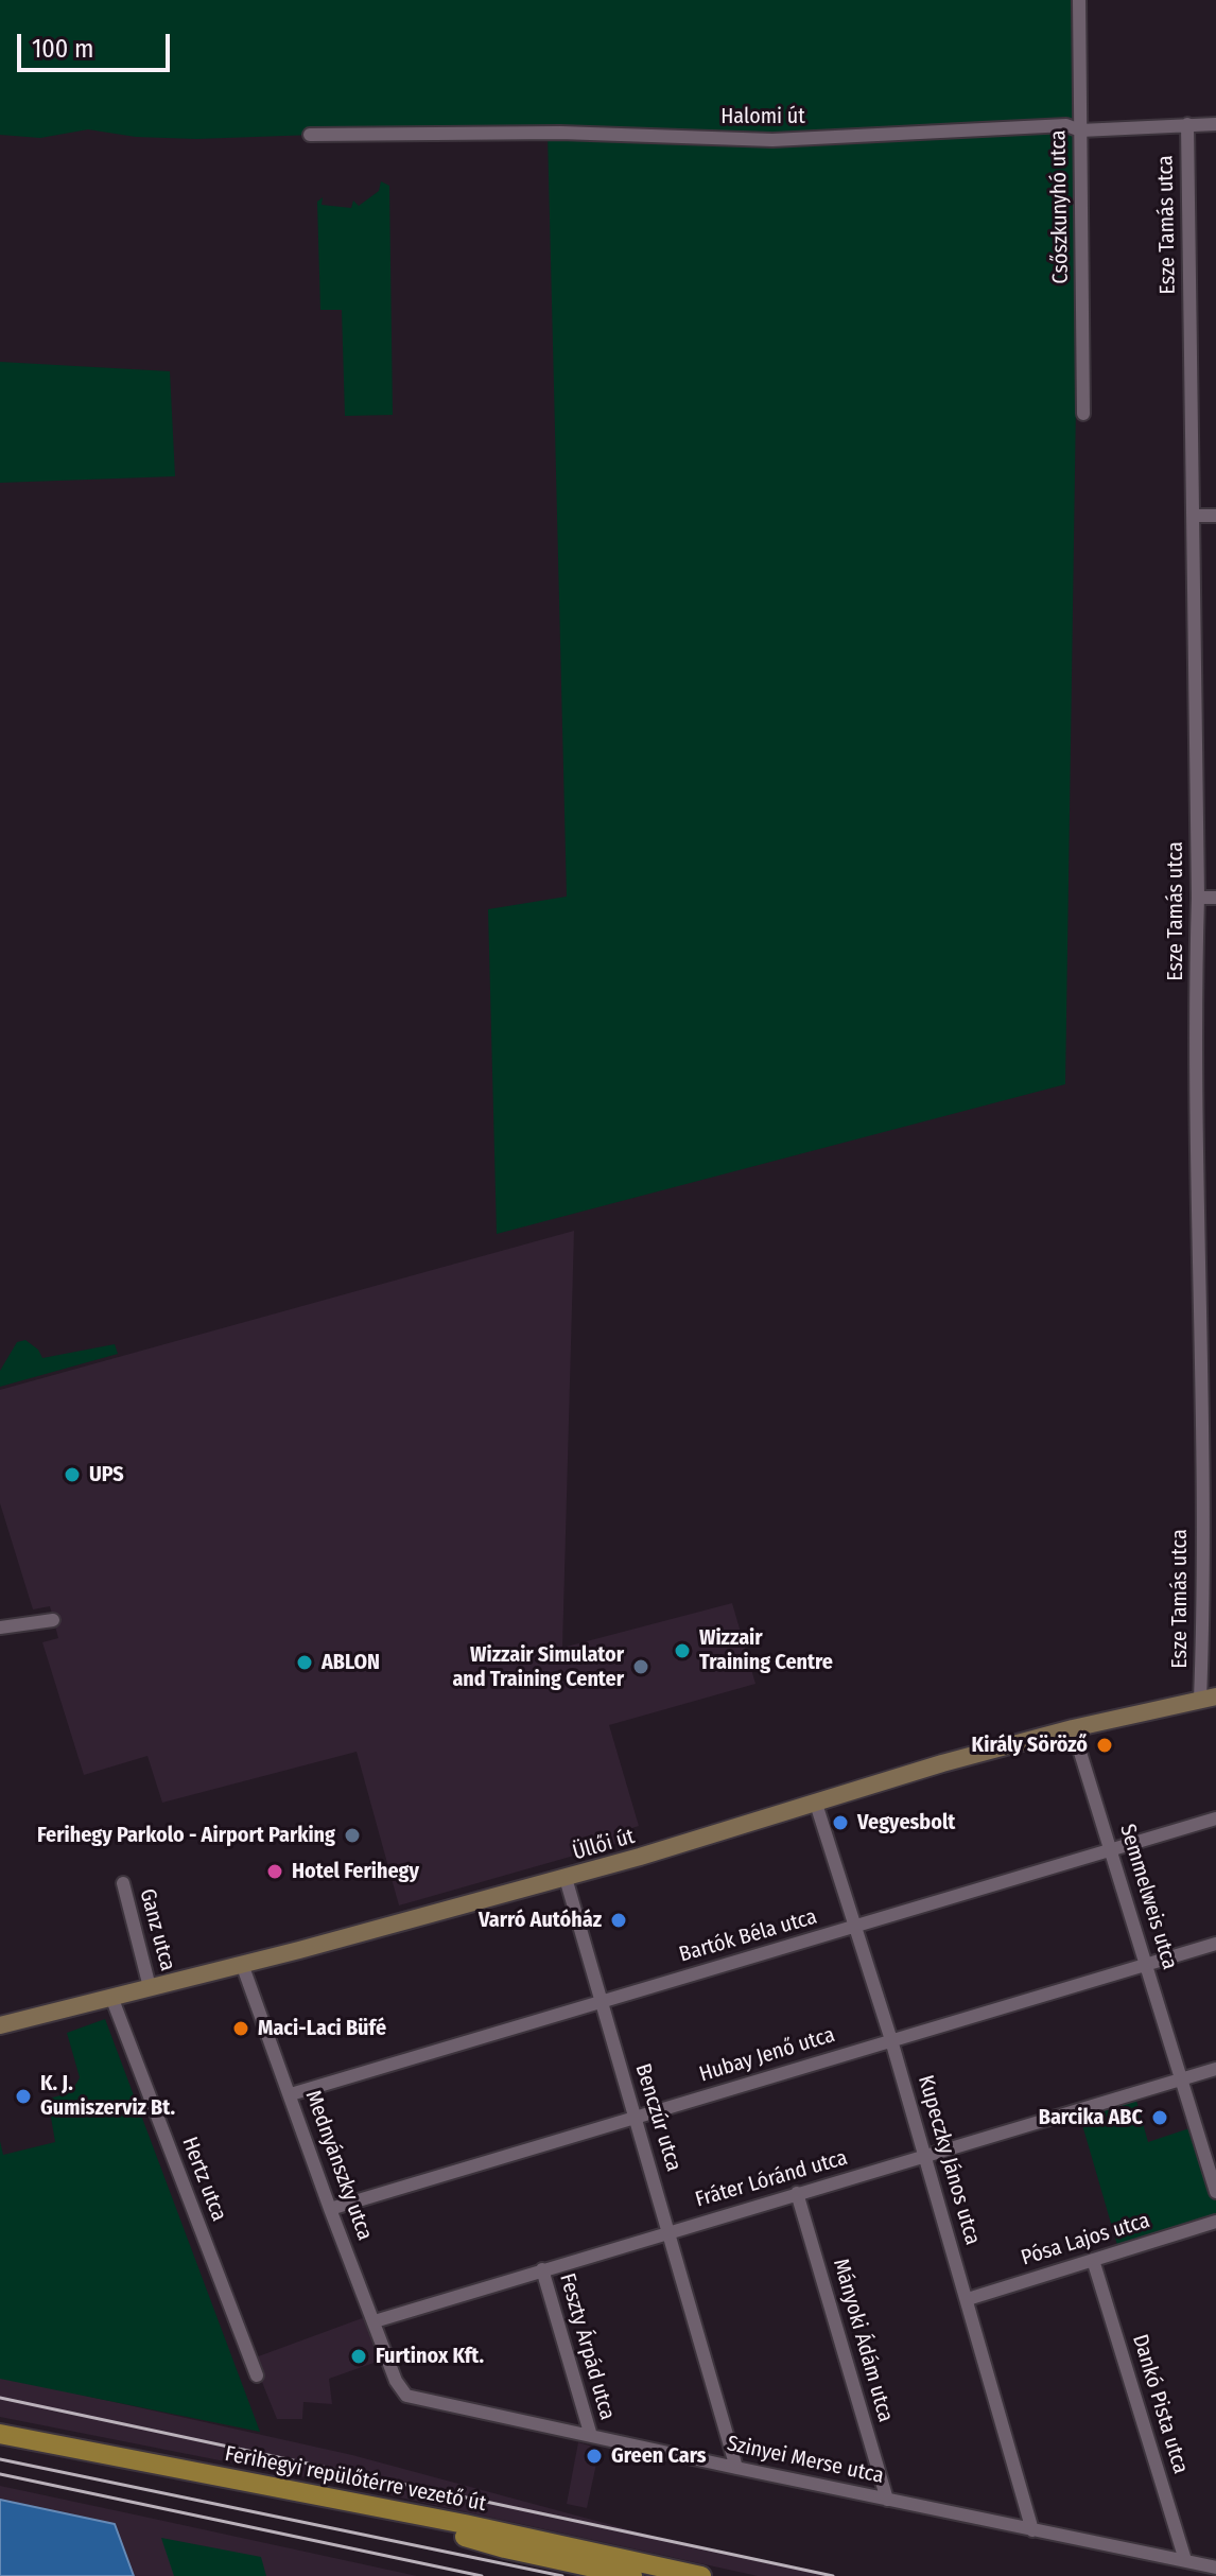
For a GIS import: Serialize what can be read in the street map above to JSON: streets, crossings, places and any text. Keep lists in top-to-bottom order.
{
  "streets": {
    "main road": ["Üllői út", "Ferihegyi repülőtérre vezető út"],
    "street": [
      "Halomi út",
      "Csőszkunyhó utca",
      "Esze Tamás utca",
      "Semmelweis utca",
      "Ganz utca",
      "Bartók Béla utca",
      "Hubay Jenő utca",
      "Benczúr utca",
      "Kupeczky János utca",
      "Mednyánszky utca",
      "Hertz utca",
      "Fráter Lóránd utca",
      "Pósa Lajos utca",
      "Mányoki Ádám utca",
      "Feszty Árpád utca",
      "Dankó Pista utca",
      "Szinyei Merse utca"
    ]
  },
  "crossings": [
    ["Halomi út", "Csőszkunyhó utca"],
    ["Halomi út", "Esze Tamás utca"],
    ["Esze Tamás utca", "Üllői út"],
    ["Üllői út", "Semmelweis utca"],
    ["Üllői út", "Ganz utca"],
    ["Üllői út", "Benczúr utca"],
    ["Üllői út", "Kupeczky János utca"],
    ["Üllői út", "Mednyánszky utca"],
    ["Üllői út", "Hertz utca"],
    ["Semmelweis utca", "Bartók Béla utca"],
    ["Semmelweis utca", "Hubay Jenő utca"],
    ["Semmelweis utca", "Fráter Lóránd utca"],
    ["Bartók Béla utca", "Benczúr utca"],
    ["Bartók Béla utca", "Kupeczky János utca"],
    ["Bartók Béla utca", "Mednyánszky utca"],
    ["Hubay Jenő utca", "Benczúr utca"],
    ["Hubay Jenő utca", "Kupeczky János utca"],
    ["Hubay Jenő utca", "Mednyánszky utca"],
    ["Benczúr utca", "Fráter Lóránd utca"],
    ["Benczúr utca", "Szinyei Merse utca"],
    ["Kupeczky János utca", "Fráter Lóránd utca"],
    ["Kupeczky János utca", "Pósa Lajos utca"],
    ["Kupeczky János utca", "Szinyei Merse utca"],
    ["Mednyánszky utca", "Fráter Lóránd utca"],
    ["Mednyánszky utca", "Szinyei Merse utca"],
    ["Fráter Lóránd utca", "Mányoki Ádám utca"],
    ["Fráter Lóránd utca", "Feszty Árpád utca"],
    ["Pósa Lajos utca", "Dankó Pista utca"],
    ["Mányoki Ádám utca", "Szinyei Merse utca"],
    ["Feszty Árpád utca", "Szinyei Merse utca"],
    ["Dankó Pista utca", "Szinyei Merse utca"]
  ],
  "places": [
    "UPS",
    "Wizzair Training Centre",
    "ABLON",
    "Wizzair Simulator and Training Center",
    "Király Söröző",
    "Vegyesbolt",
    "Ferihegy Parkolo - Airport Parking",
    "Hotel Ferihegy",
    "Varró Autóház",
    "Maci-Laci Büfé",
    "K. J. Gumiszerviz Bt.",
    "Barcika ABC",
    "Furtinox Kft.",
    "Green Cars"
  ],
  "scale_bar": "100 m"
}
